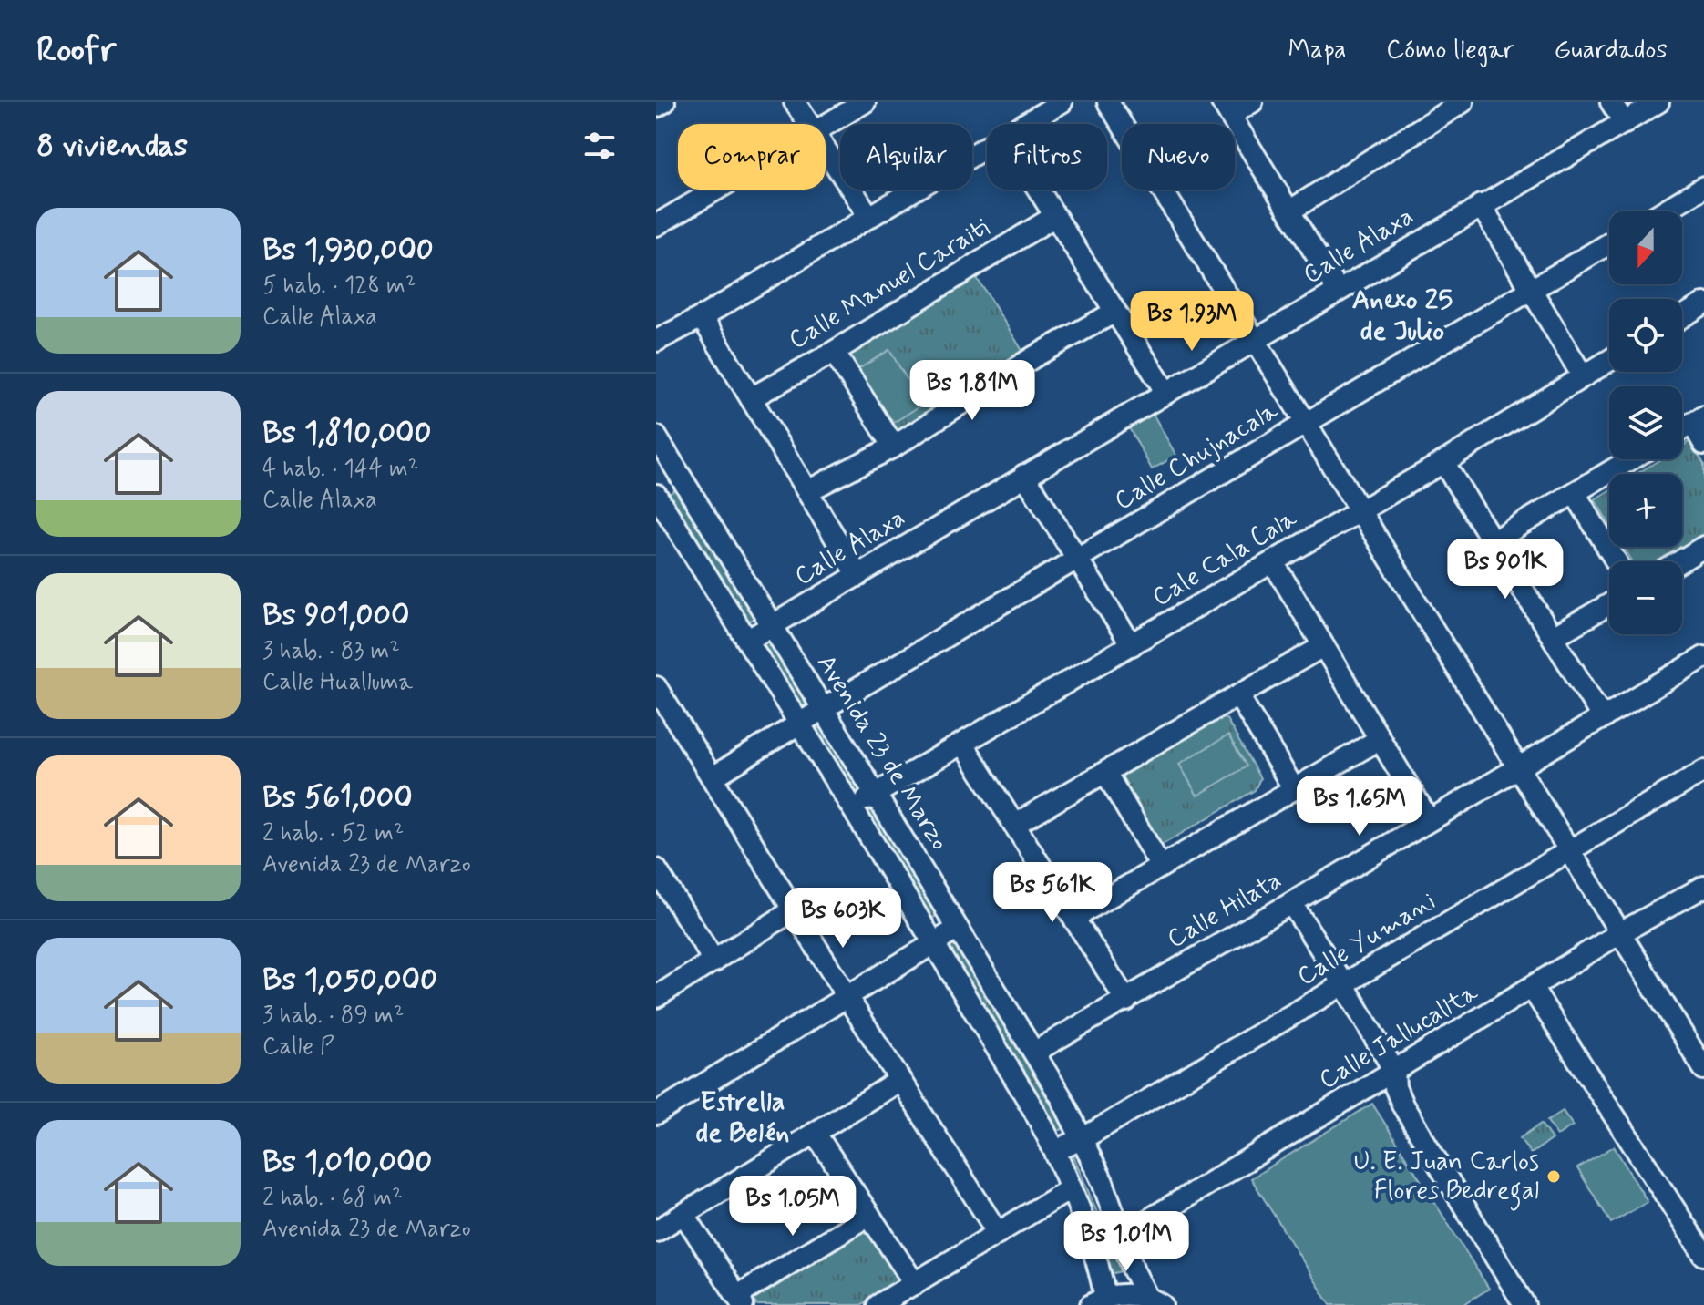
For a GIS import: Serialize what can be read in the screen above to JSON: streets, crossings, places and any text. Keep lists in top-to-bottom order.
{
  "streets": {
    "street": [
      "Calle Alaxa",
      "Calle Manuel Caraiti",
      "Calle Chujnacala",
      "Cale Cala Cala",
      "Avenida 23 de Marzo",
      "Calle Hilata",
      "Calle Yumani",
      "Calle Jallucallta"
    ]
  },
  "crossings": [
    ["Calle Alaxa", "Avenida 23 de Marzo"],
    ["Calle Chujnacala", "Avenida 23 de Marzo"],
    ["Cale Cala Cala", "Avenida 23 de Marzo"],
    ["Avenida 23 de Marzo", "Calle Hilata"],
    ["Avenida 23 de Marzo", "Calle Yumani"],
    ["Avenida 23 de Marzo", "Calle Jallucallta"]
  ],
  "districts": ["Anexo 25 de Julio", "Estrella de Belén"],
  "places": ["U. E. Juan Carlos Flores Bedregal"],
  "north": "bottom",
  "page": {
    "header": "Roofr",
    "nav": ["Mapa", "Cómo llegar", "Guardados"],
    "heading": "8 viviendas",
    "chip": [
      "Comprar",
      "Alquilar",
      "Filtros",
      "Nuevo"
    ],
    "list": [
      {
        "name": "Bs 1,930,000",
        "note": "5 hab. · 128 m² · Calle Alaxa"
      },
      {
        "name": "Bs 1,810,000",
        "note": "4 hab. · 144 m² · Calle Alaxa"
      },
      {
        "name": "Bs 901,000",
        "note": "3 hab. · 83 m² · Calle Hualluma"
      },
      {
        "name": "Bs 561,000",
        "note": "2 hab. · 52 m² · Avenida 23 de Marzo"
      },
      {
        "name": "Bs 1,050,000",
        "note": "3 hab. · 89 m² · Calle P"
      },
      {
        "name": "Bs 1,010,000",
        "note": "2 hab. · 68 m² · Avenida 23 de Marzo"
      }
    ],
    "map_buttons": ["+", "−"],
    "price": [
      "Bs 1.93M",
      "Bs 1.81M",
      "Bs 901K",
      "Bs 1.65M",
      "Bs 561K",
      "Bs 603K",
      "Bs 1.05M",
      "Bs 1.01M"
    ]
  }
}
